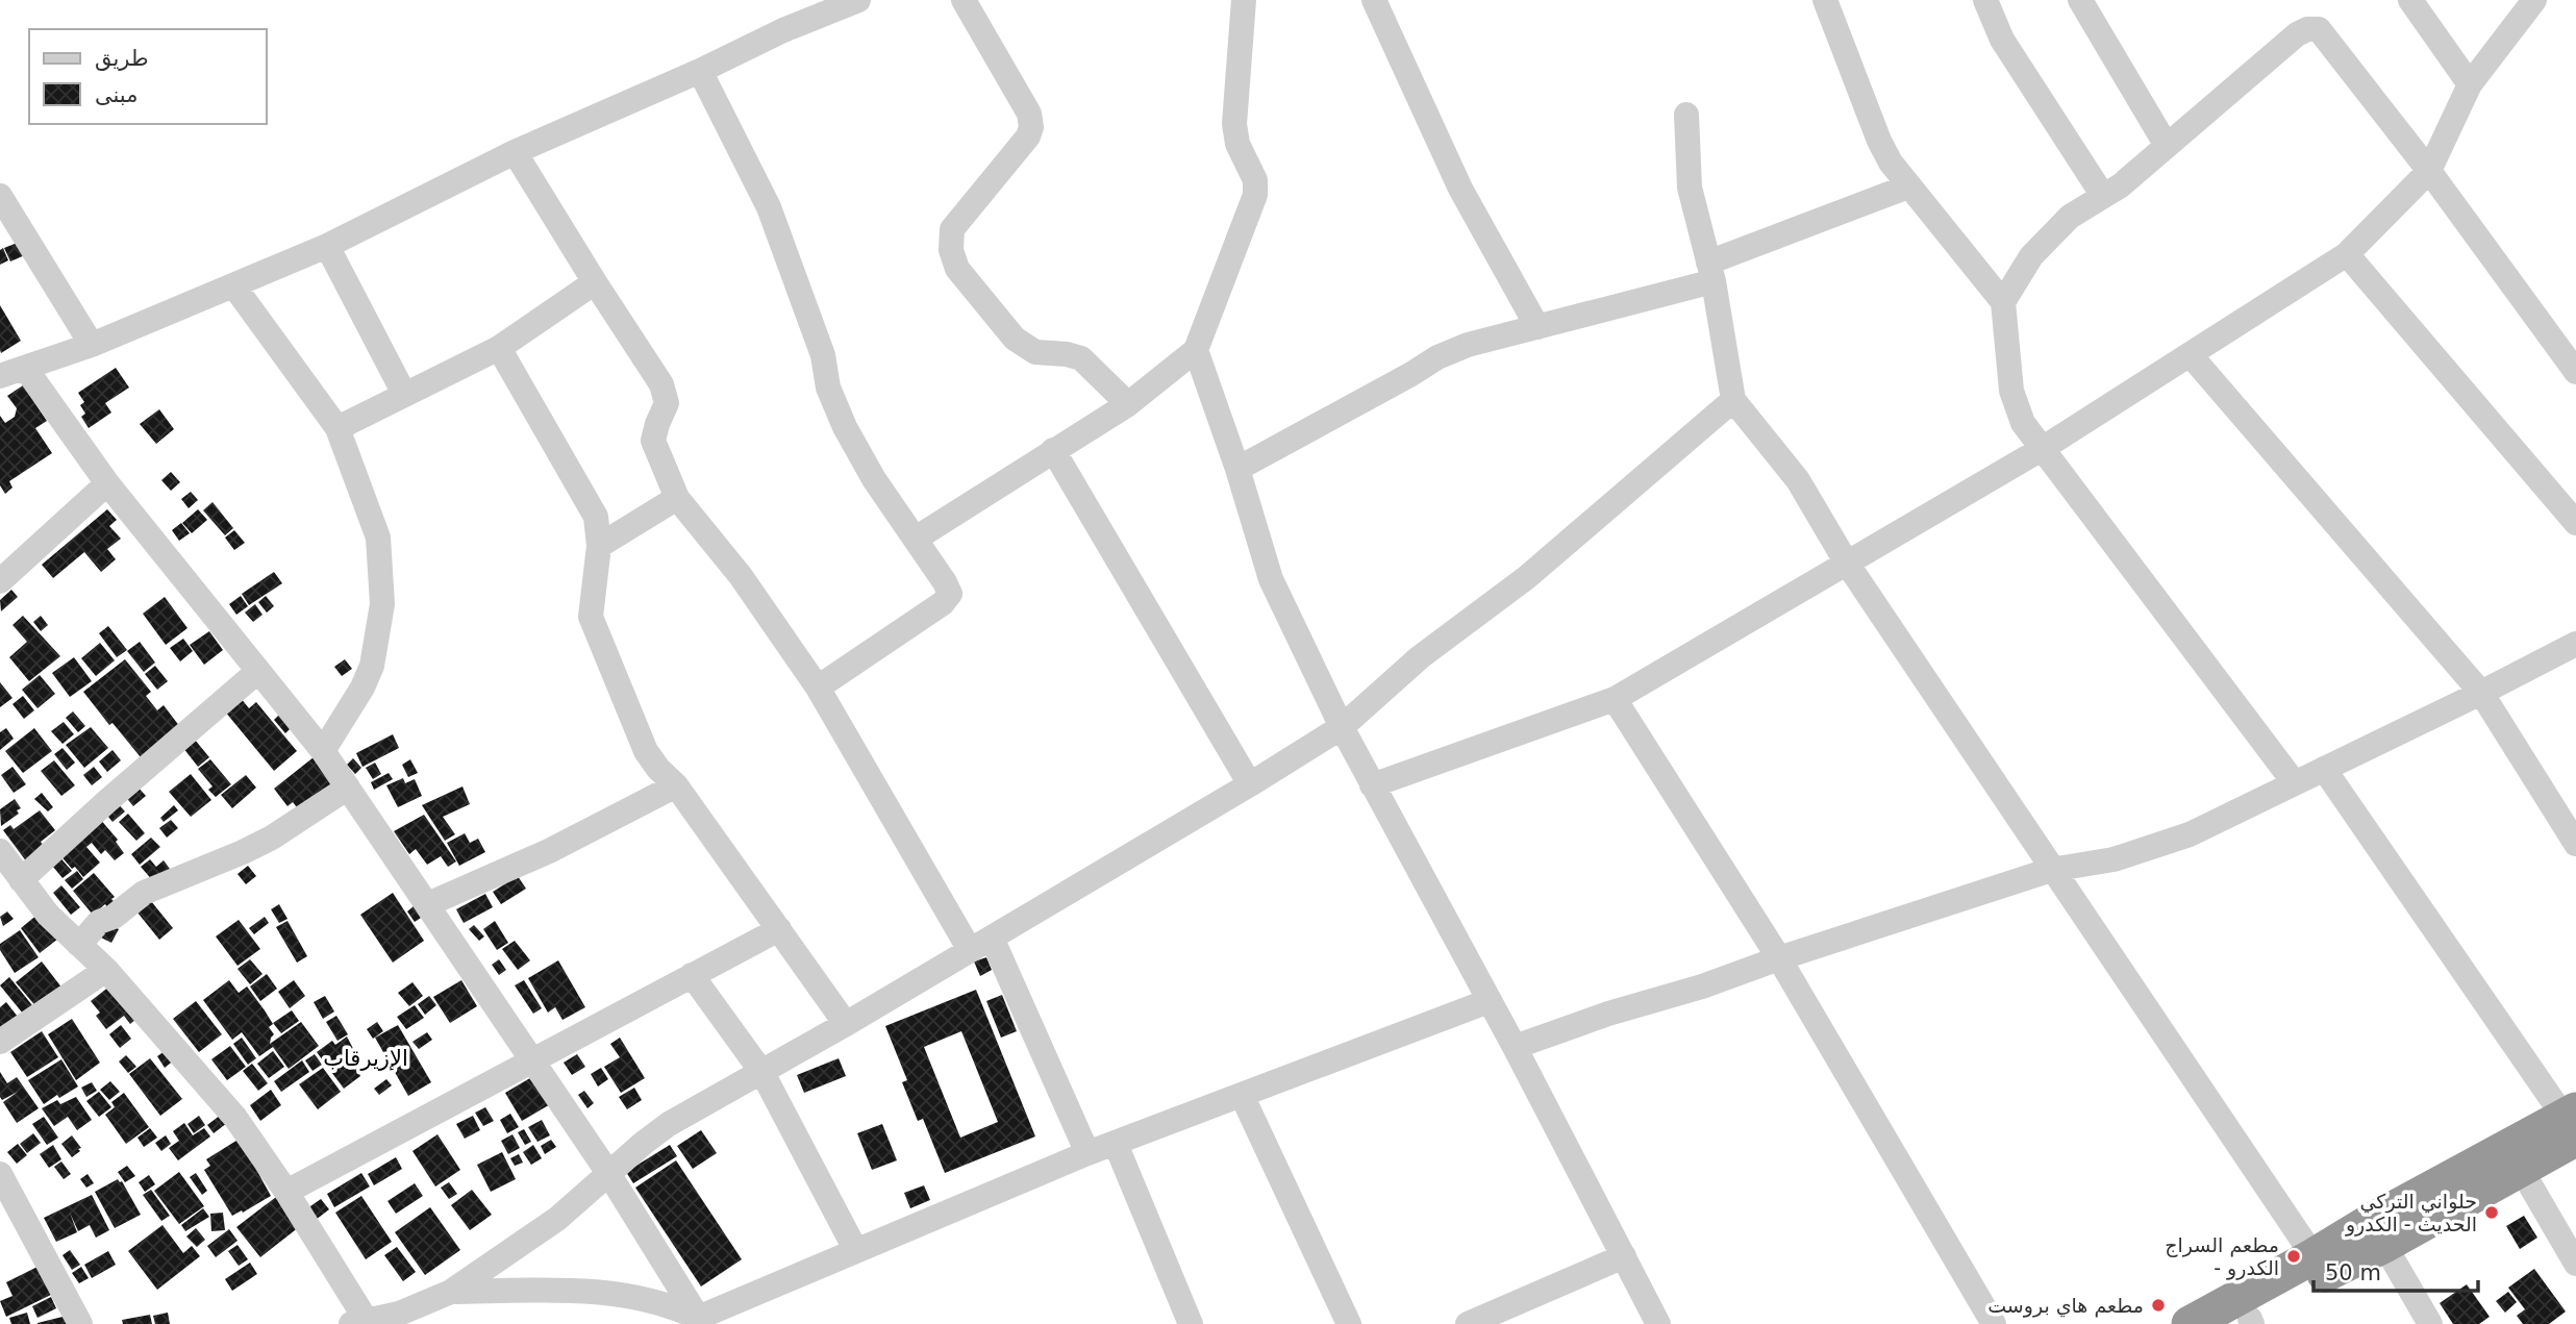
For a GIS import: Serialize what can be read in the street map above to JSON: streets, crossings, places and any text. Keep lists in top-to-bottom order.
{
  "districts": ["الإزيرقاب"],
  "places": ["حلواني التركي الحديث - الكدرو", "مطعم السراج - الكدرو", "مطعم هاي بروست"],
  "legend": ["طريق", "مبنى"],
  "scale_bar": "50 m"
}
